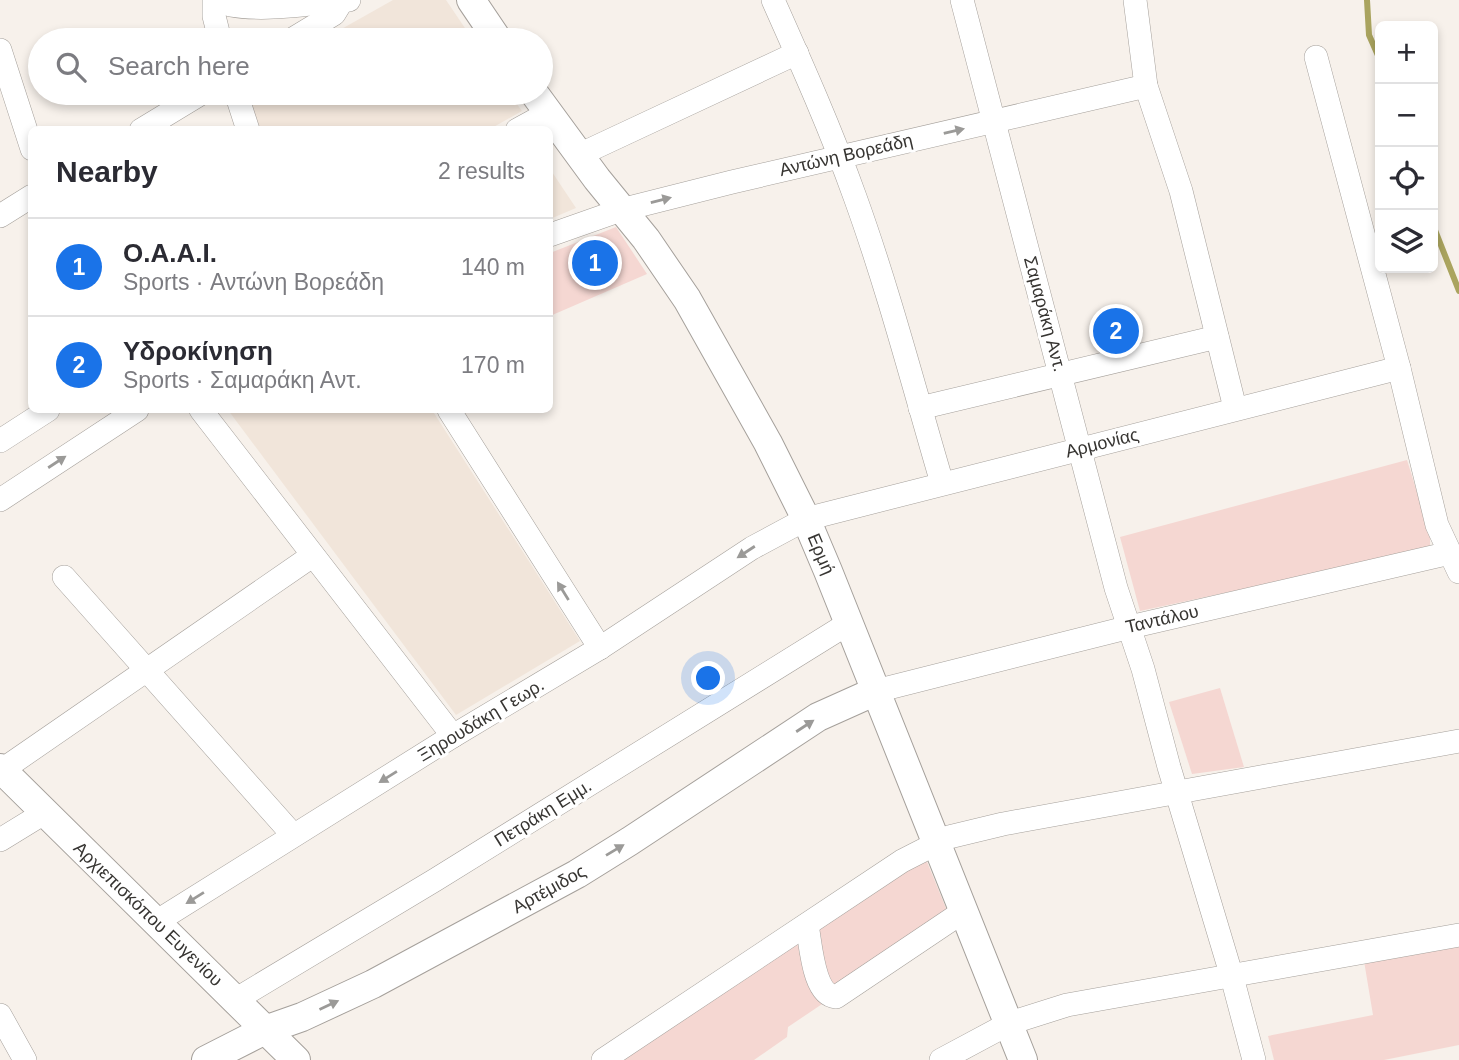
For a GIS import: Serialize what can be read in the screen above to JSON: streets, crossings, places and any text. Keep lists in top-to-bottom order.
{
  "streets": {
    "street": [
      "Αντώνη Βορεάδη",
      "Σαμαράκη Αντ.",
      "Αρμονίας",
      "Ερμή",
      "Ταντάλου",
      "Ξηρουδάκη Γεωρ.",
      "Πετράκη Εμμ.",
      "Αρτέμιδος",
      "Αρχιεπισκόπου Ευγενίου"
    ]
  },
  "crossings": [
    ["Αντώνη Βορεάδη", "Σαμαράκη Αντ."],
    ["Αντώνη Βορεάδη", "Ερμή"],
    ["Σαμαράκη Αντ.", "Αρμονίας"],
    ["Σαμαράκη Αντ.", "Ταντάλου"],
    ["Αρμονίας", "Ερμή"],
    ["Αρμονίας", "Ξηρουδάκη Γεωρ."],
    ["Ερμή", "Ταντάλου"],
    ["Ερμή", "Ξηρουδάκη Γεωρ."],
    ["Ερμή", "Πετράκη Εμμ."],
    ["Ερμή", "Αρτέμιδος"],
    ["Ταντάλου", "Αρτέμιδος"],
    ["Ξηρουδάκη Γεωρ.", "Αρχιεπισκόπου Ευγενίου"],
    ["Πετράκη Εμμ.", "Αρχιεπισκόπου Ευγενίου"],
    ["Αρτέμιδος", "Αρχιεπισκόπου Ευγενίου"]
  ],
  "one_way": ["Ξηρουδάκη Γεωρ."],
  "page": {
    "map_buttons": ["+", "−"],
    "search": "Search here",
    "heading": ["Nearby", "2 results"],
    "list": [
      {
        "mark": "1",
        "name": "Ο.Α.Α.Ι.",
        "note": "Sports · Αντώνη Βορεάδη",
        "value": "140 m"
      },
      {
        "mark": "2",
        "name": "Υδροκίνηση",
        "note": "Sports · Σαμαράκη Αντ.",
        "value": "170 m"
      }
    ],
    "pins": ["1", "2"]
  }
}
